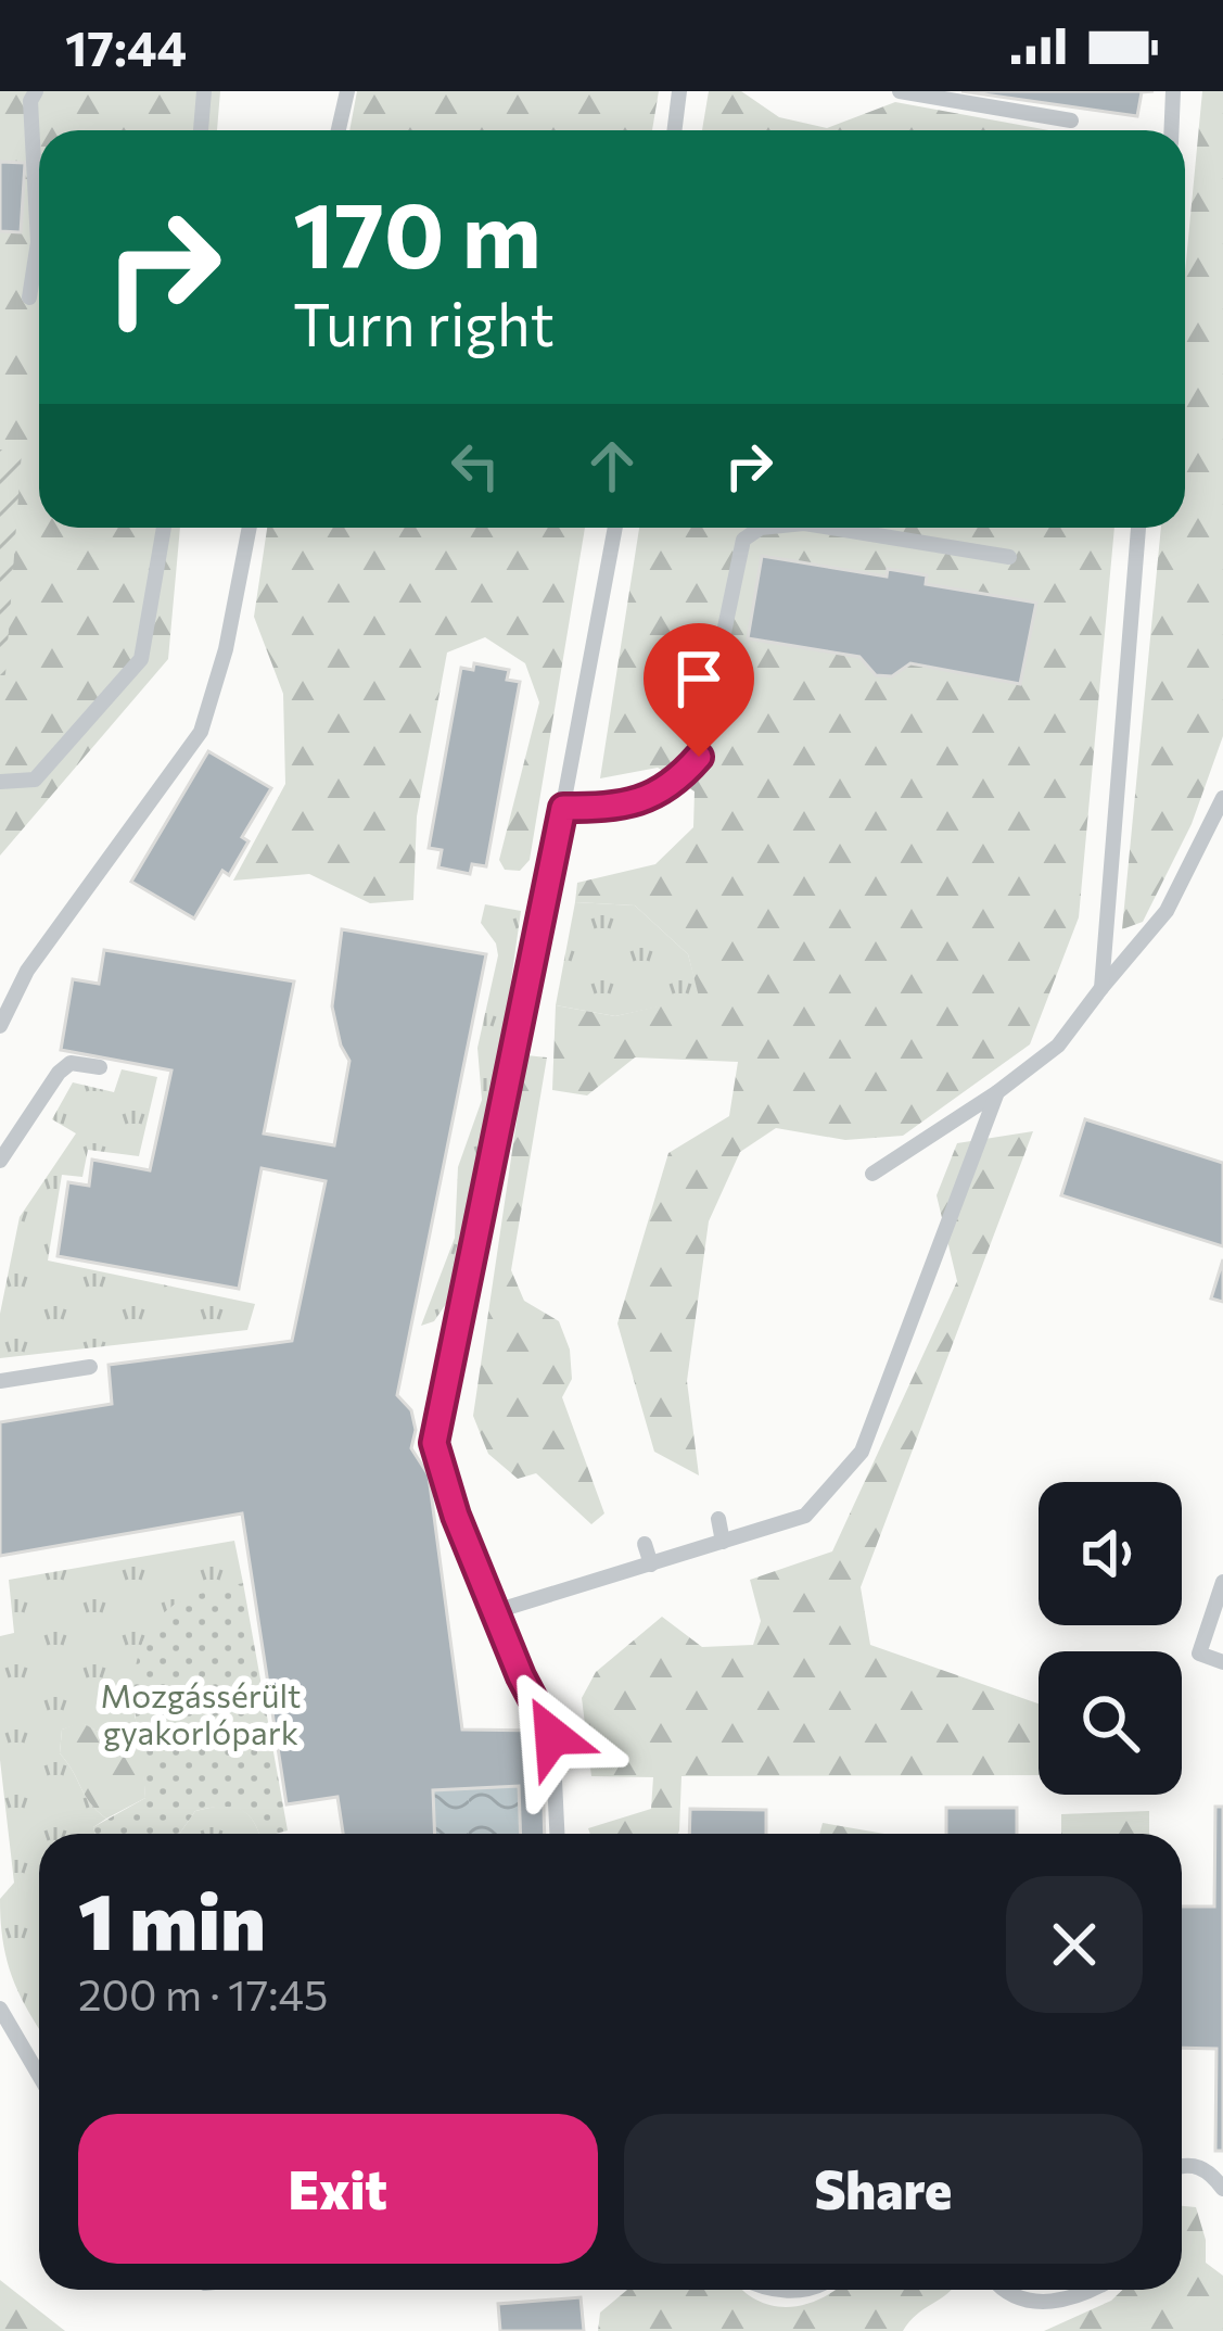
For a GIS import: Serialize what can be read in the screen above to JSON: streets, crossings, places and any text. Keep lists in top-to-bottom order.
{
  "parks": ["Mozgássérült gyakorlópark"],
  "page": {
    "status": "17:44",
    "turn": ["170 m", "Turn right"],
    "heading": ["1 min", "200 m · 17:45"],
    "buttons": ["Exit", "Share"]
  }
}
